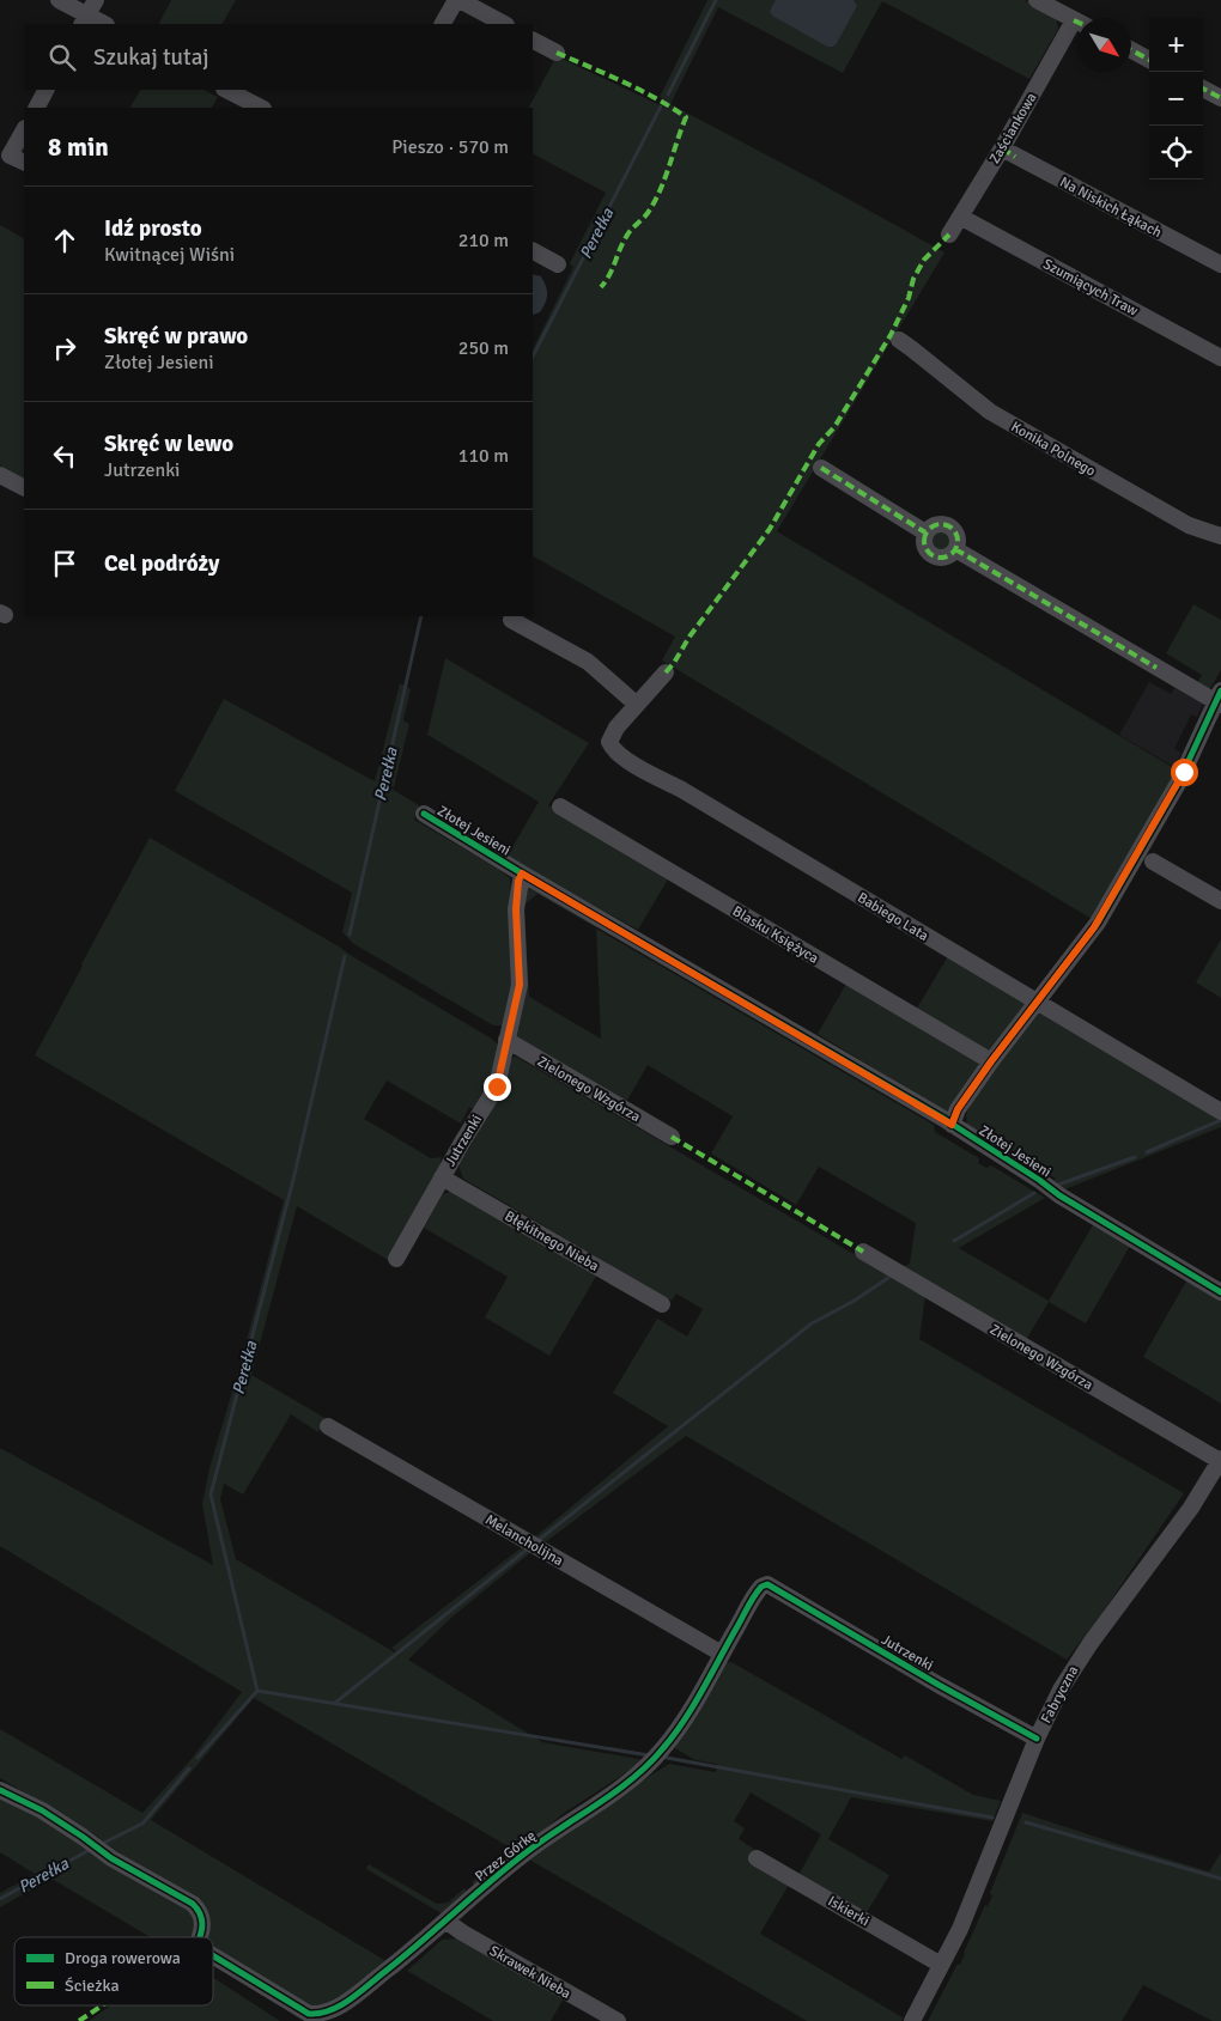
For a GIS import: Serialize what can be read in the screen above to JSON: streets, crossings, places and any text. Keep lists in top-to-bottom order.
{
  "streets": {
    "street": [
      "Zaściankowa",
      "Na Niskich Łąkach",
      "Szumiących Traw",
      "Konika Polnego",
      "Złotej Jesieni",
      "Babiego Lata",
      "Blasku Księżyca",
      "Zielonego Wzgórza",
      "Jutrzenki",
      "Błękitnego Nieba",
      "Melancholijna",
      "Fabryczna",
      "Przez Górkę",
      "Iskierki",
      "Skrawek Nieba"
    ]
  },
  "crossings": [
    ["Zaściankowa", "Na Niskich Łąkach"],
    ["Zaściankowa", "Szumiących Traw"],
    ["Złotej Jesieni", "Jutrzenki"],
    ["Zielonego Wzgórza", "Jutrzenki"],
    ["Zielonego Wzgórza", "Fabryczna"],
    ["Jutrzenki", "Błękitnego Nieba"],
    ["Jutrzenki", "Fabryczna"],
    ["Jutrzenki", "Przez Górkę"],
    ["Melancholijna", "Przez Górkę"],
    ["Fabryczna", "Iskierki"],
    ["Przez Górkę", "Skrawek Nieba"]
  ],
  "water": ["Perełka"],
  "legend": ["Droga rowerowa", "Ścieżka"],
  "north": "bottom right",
  "page": {
    "map_buttons": ["+", "−"],
    "search": "Szukaj tutaj",
    "heading": ["8 min", "Pieszo · 570 m"],
    "list": [
      ["Idź prosto", "Kwitnącej Wiśni", "210 m"],
      ["Skręć w prawo", "Złotej Jesieni", "250 m"],
      ["Skręć w lewo", "Jutrzenki", "110 m"],
      "Cel podróży"
    ]
  }
}
